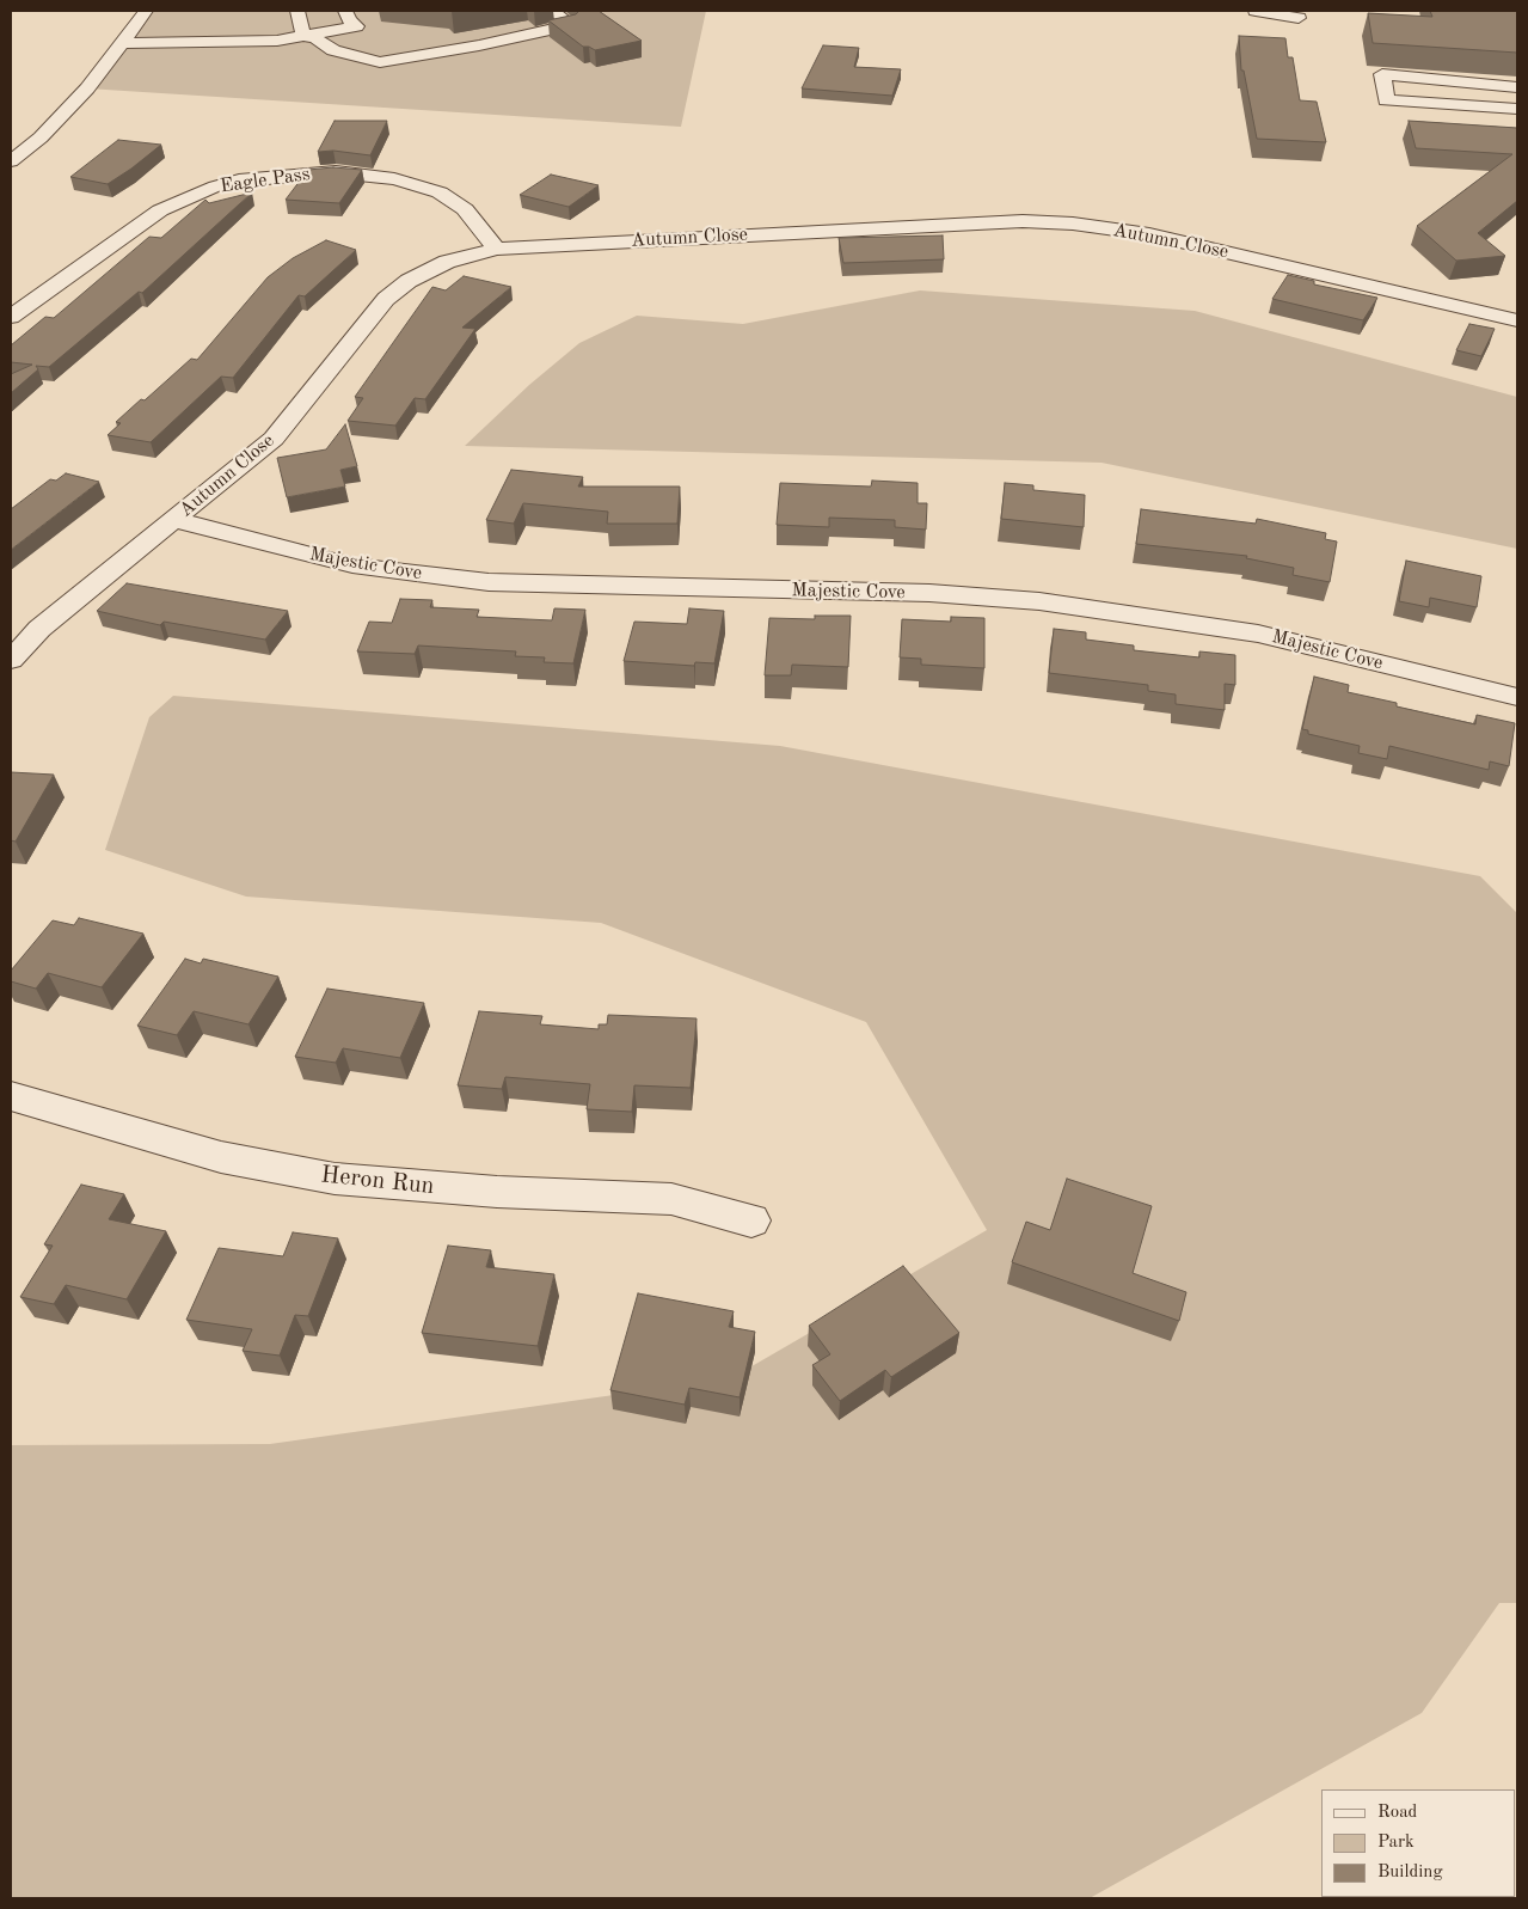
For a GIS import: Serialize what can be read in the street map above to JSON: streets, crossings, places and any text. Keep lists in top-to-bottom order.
{
  "streets": {
    "street": [
      "Eagle Pass",
      "Autumn Close",
      "Majestic Cove",
      "Heron Run"
    ]
  },
  "crossings": [
    ["Eagle Pass", "Autumn Close"],
    ["Autumn Close", "Majestic Cove"]
  ],
  "legend": ["Road", "Park", "Building"]
}
